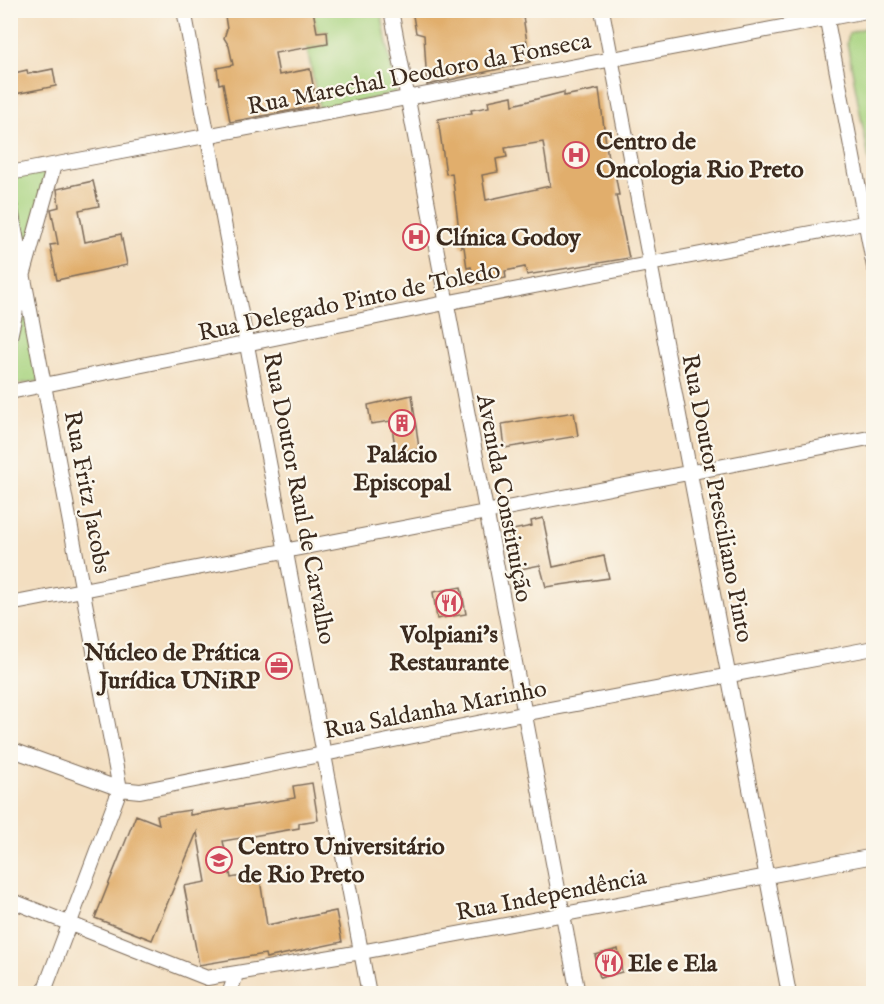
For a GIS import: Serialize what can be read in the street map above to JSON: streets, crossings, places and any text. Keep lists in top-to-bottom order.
{
  "streets": {
    "street": [
      "Rua Marechal Deodoro da Fonseca",
      "Rua Delegado Pinto de Toledo",
      "Rua Fritz Jacobs",
      "Rua Doutor Raul de Carvalho",
      "Avenida Constituição",
      "Rua Doutor Presciliano Pinto",
      "Rua Saldanha Marinho",
      "Rua Independência"
    ]
  },
  "crossings": [
    ["Rua Marechal Deodoro da Fonseca", "Rua Doutor Raul de Carvalho"],
    ["Rua Marechal Deodoro da Fonseca", "Avenida Constituição"],
    ["Rua Marechal Deodoro da Fonseca", "Rua Doutor Presciliano Pinto"],
    ["Rua Delegado Pinto de Toledo", "Rua Fritz Jacobs"],
    ["Rua Delegado Pinto de Toledo", "Rua Doutor Raul de Carvalho"],
    ["Rua Delegado Pinto de Toledo", "Avenida Constituição"],
    ["Rua Delegado Pinto de Toledo", "Rua Doutor Presciliano Pinto"],
    ["Rua Fritz Jacobs", "Rua Saldanha Marinho"],
    ["Rua Doutor Raul de Carvalho", "Rua Saldanha Marinho"],
    ["Rua Doutor Raul de Carvalho", "Rua Independência"],
    ["Avenida Constituição", "Rua Saldanha Marinho"],
    ["Avenida Constituição", "Rua Independência"],
    ["Rua Doutor Presciliano Pinto", "Rua Saldanha Marinho"],
    ["Rua Doutor Presciliano Pinto", "Rua Independência"]
  ],
  "places": {
    "hospital": ["Centro de Oncologia Rio Preto", "Clínica Godoy"],
    "building": ["Palácio Episcopal"],
    "restaurant": ["Volpiani's Restaurante", "Ele e Ela"],
    "office": ["Núcleo de Prática Jurídica UNiRP"],
    "school or university": ["Centro Universitário de Rio Preto"]
  }
}
